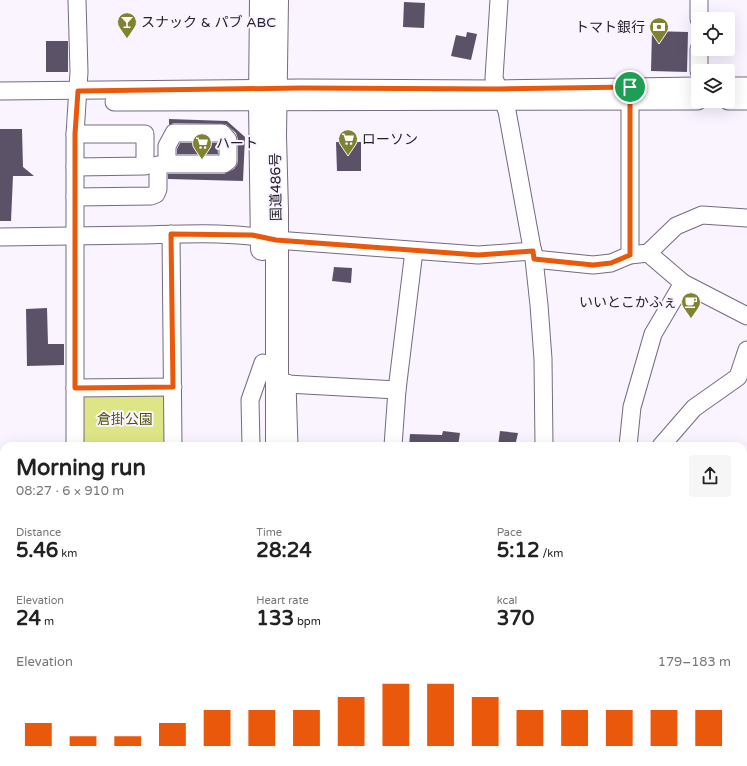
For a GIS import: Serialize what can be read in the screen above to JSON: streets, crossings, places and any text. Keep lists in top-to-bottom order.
{
  "streets": {
    "highway": ["国道486号"]
  },
  "parks": ["倉掛公園"],
  "places": {
    "bar": ["スナック & パブ ABC"],
    "bank": ["トマト銀行"],
    "supermarket": ["ローソン", "ハート"],
    "cafe": ["いいとこかふぇ"]
  },
  "page": {
    "heading": ["Morning run", "08:27 · 6 × 910 m"],
    "stats": [
      ["Distance", "5.46 km"],
      ["Time", "28:24"],
      ["Pace", "5:12 /km"],
      ["Elevation", "24 m"],
      ["Heart rate", "133 bpm"],
      ["kcal", "370"]
    ],
    "chart": ["Elevation", "179–183 m"]
  }
}
